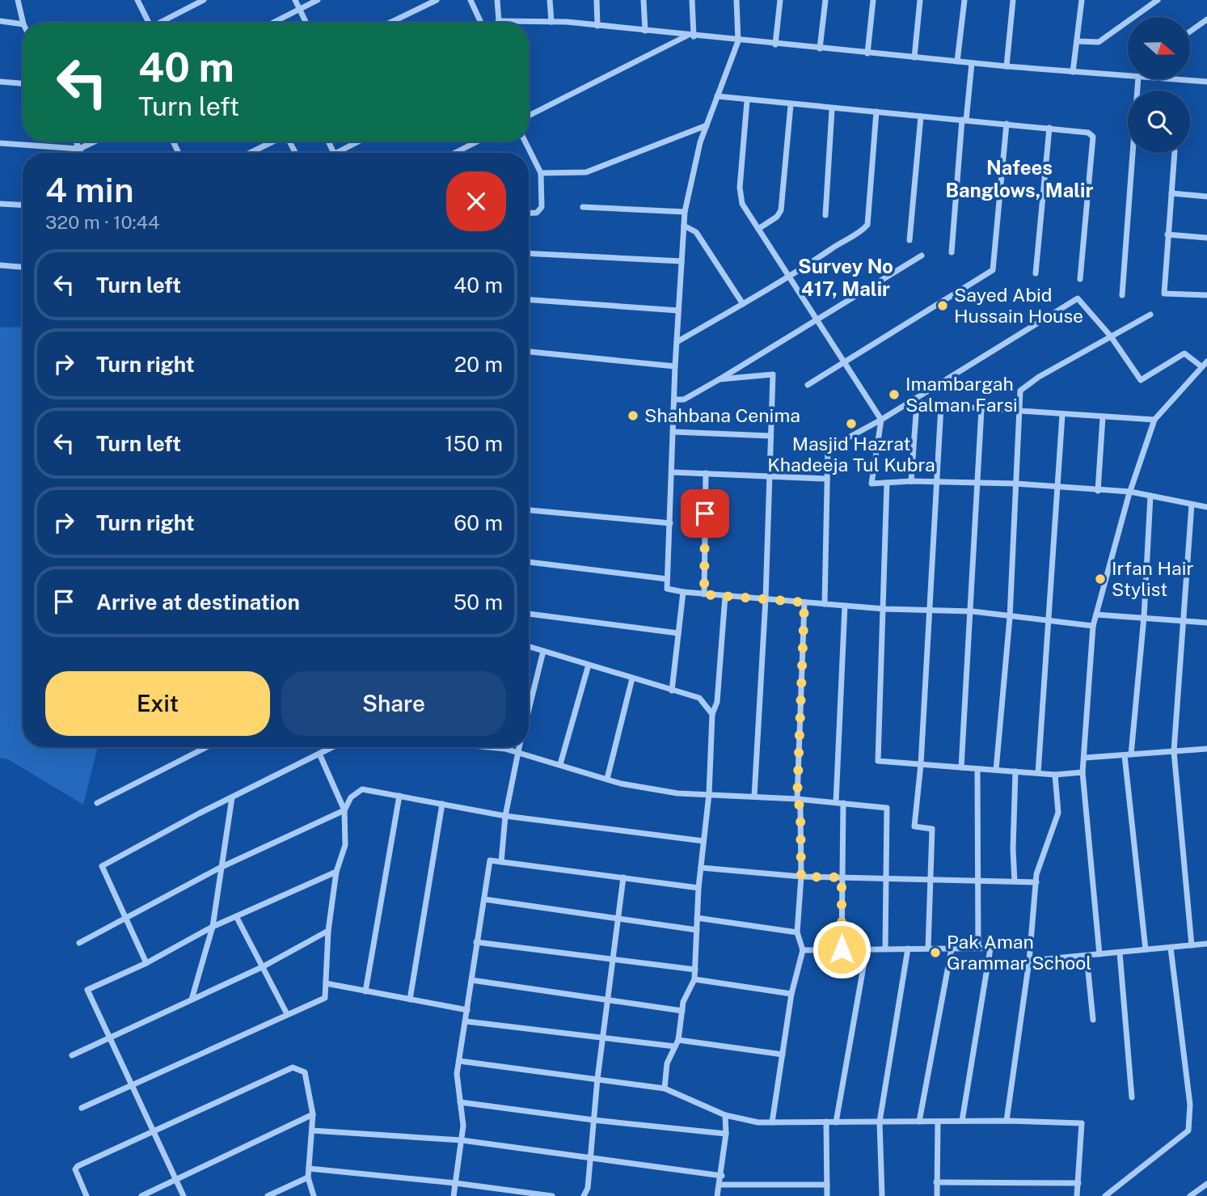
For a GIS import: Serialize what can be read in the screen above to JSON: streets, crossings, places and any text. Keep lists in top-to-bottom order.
{
  "districts": ["Nafees Banglows, Malir", "Survey No 417, Malir"],
  "places": [
    "Sayed Abid Hussain House",
    "Imambargah Salman Farsi",
    "Shahbana Cenima",
    "Masjid Hazrat Khadeeja Tul Kubra",
    "Irfan Hair Stylist",
    "Pak Aman Grammar School"
  ],
  "north": "right",
  "page": {
    "turn": ["40 m", "Turn left"],
    "heading": ["4 min", "320 m · 10:44"],
    "list": [
      {
        "name": "Turn left",
        "value": "40 m"
      },
      {
        "name": "Turn right",
        "value": "20 m"
      },
      {
        "name": "Turn left",
        "value": "150 m"
      },
      {
        "name": "Turn right",
        "value": "60 m"
      },
      {
        "name": "Arrive at destination",
        "value": "50 m"
      }
    ],
    "buttons": ["Exit", "Share"]
  }
}
